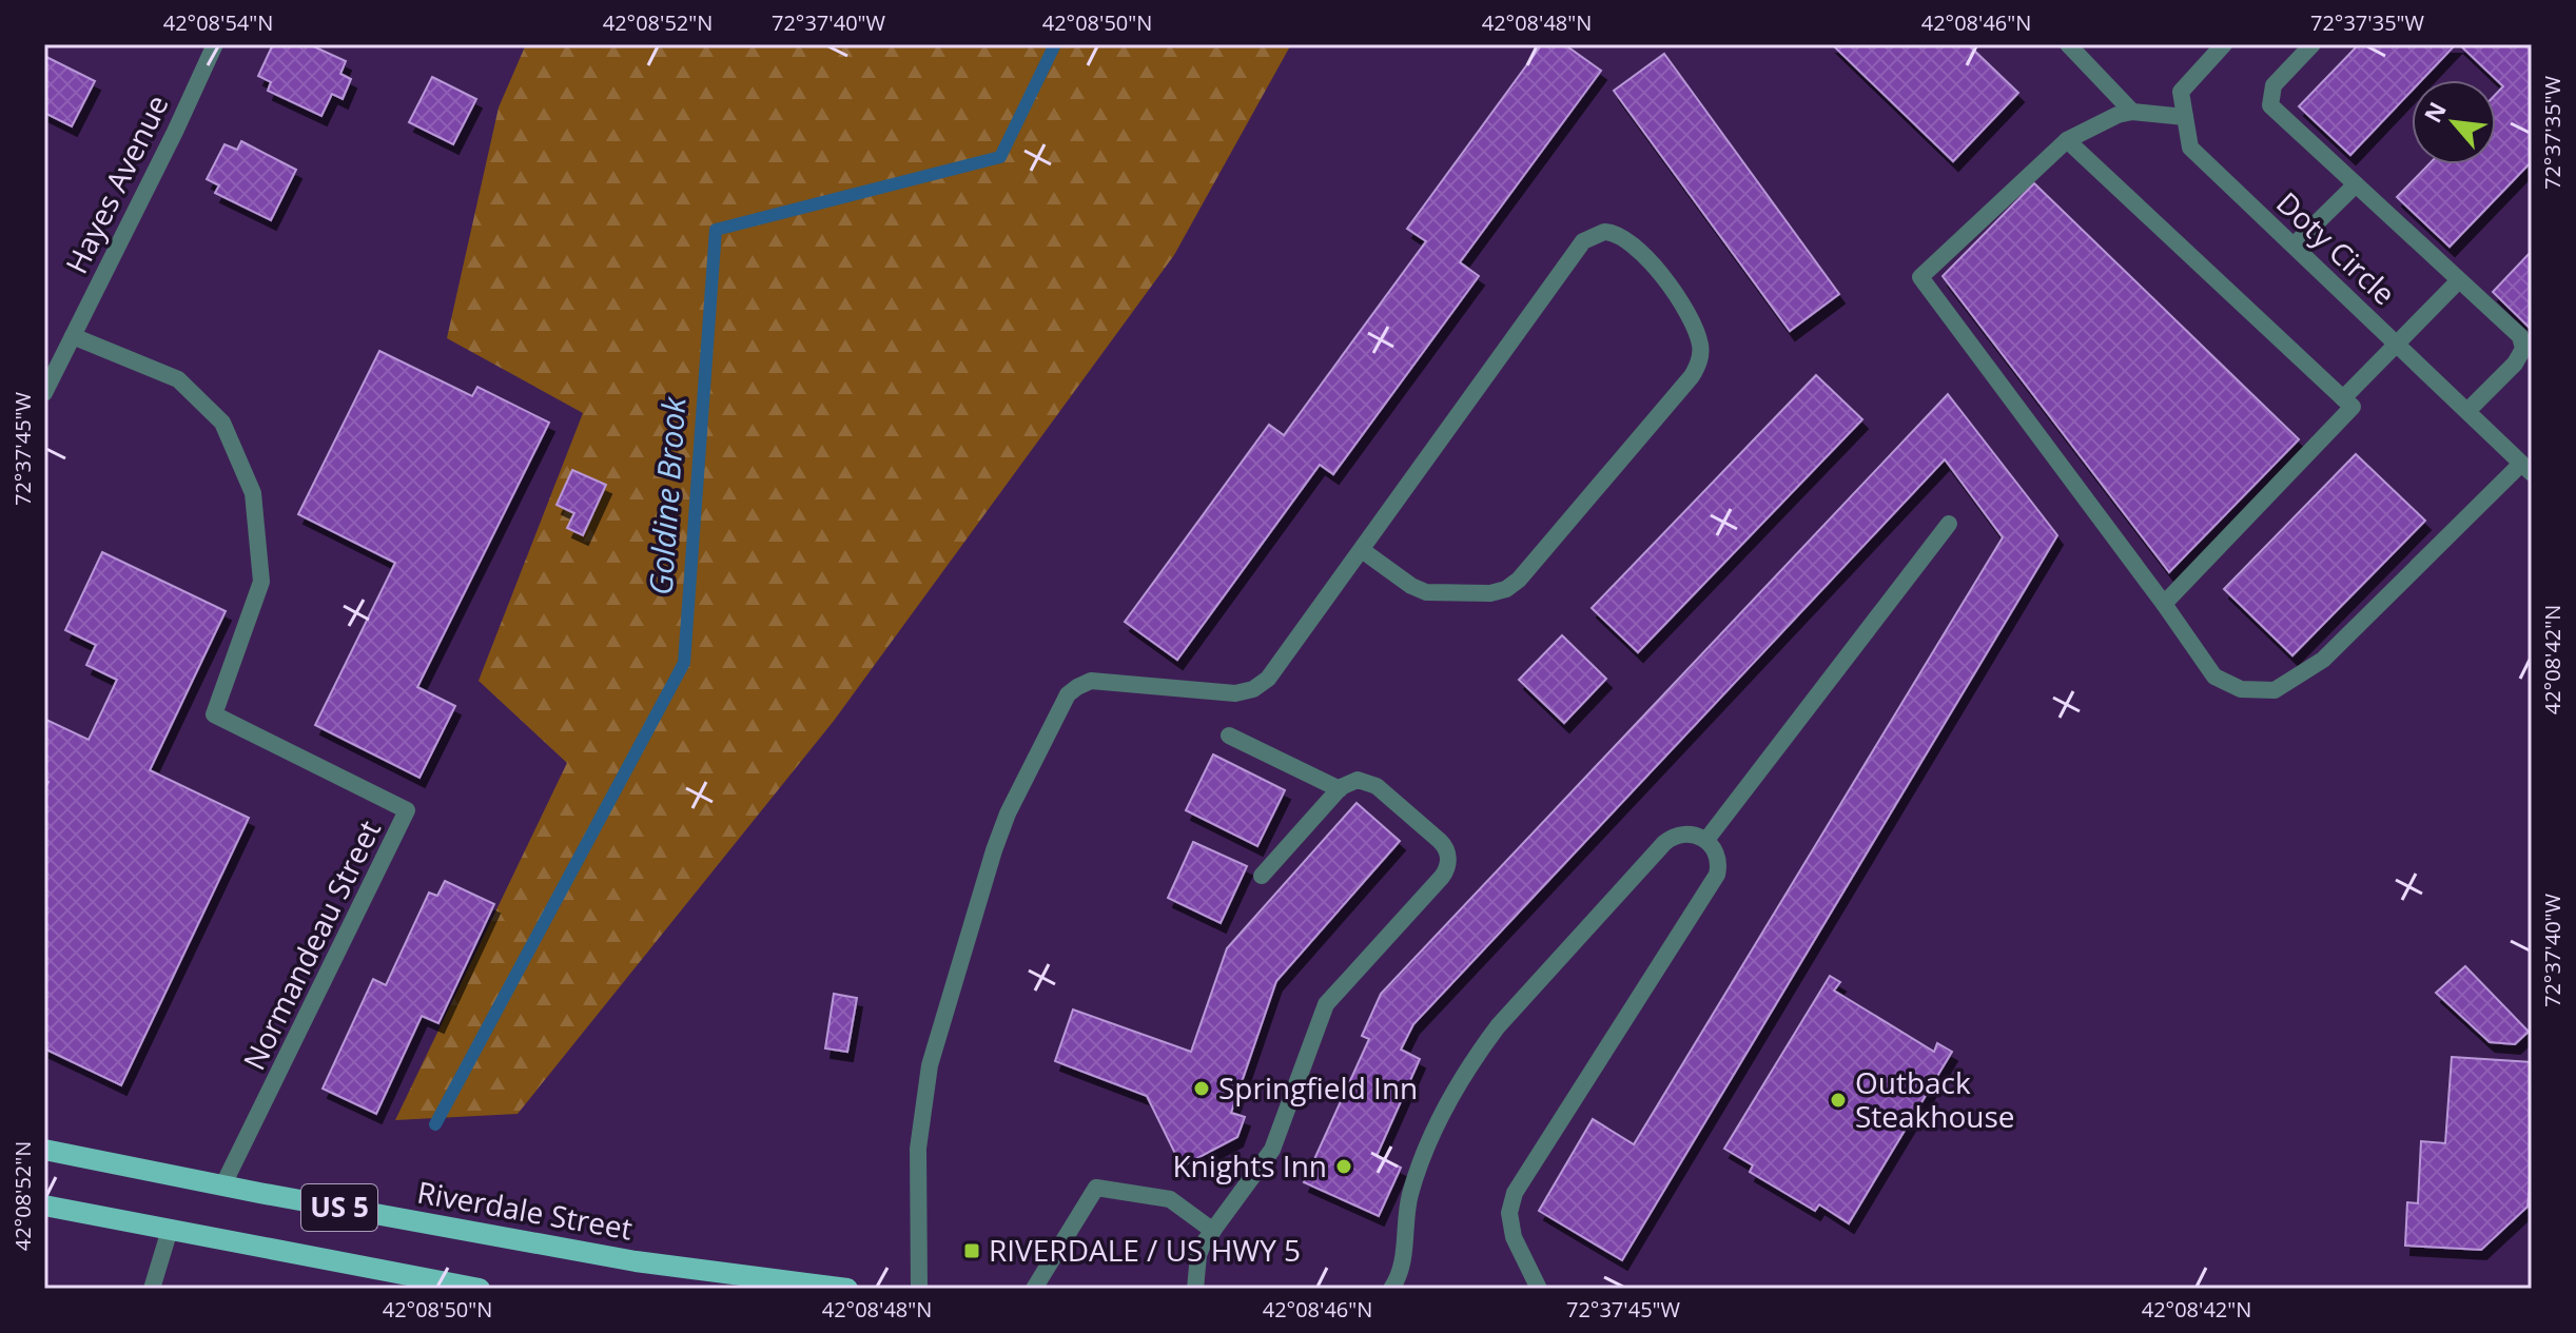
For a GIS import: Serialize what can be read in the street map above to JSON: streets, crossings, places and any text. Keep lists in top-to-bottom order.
{
  "streets": {
    "main road": ["US 5", "Riverdale Street"],
    "street": ["Hayes Avenue", "Doty Circle", "Normandeau Street"]
  },
  "crossings": [
    ["Hayes Avenue", "Normandeau Street"],
    ["Normandeau Street", "Riverdale Street"]
  ],
  "water": ["Goldine Brook"],
  "places": {
    "other": ["Springfield Inn", "Outback Steakhouse", "Knights Inn"],
    "transit": ["RIVERDALE / US HWY 5"]
  },
  "north": "top left",
  "coordinates": [
    "42°08'54\"N",
    "42°08'52\"N",
    "72°37'40\"W",
    "42°08'50\"N",
    "42°08'48\"N",
    "42°08'46\"N",
    "72°37'35\"W",
    "72°37'45\"W",
    "42°08'42\"N"
  ]
}
